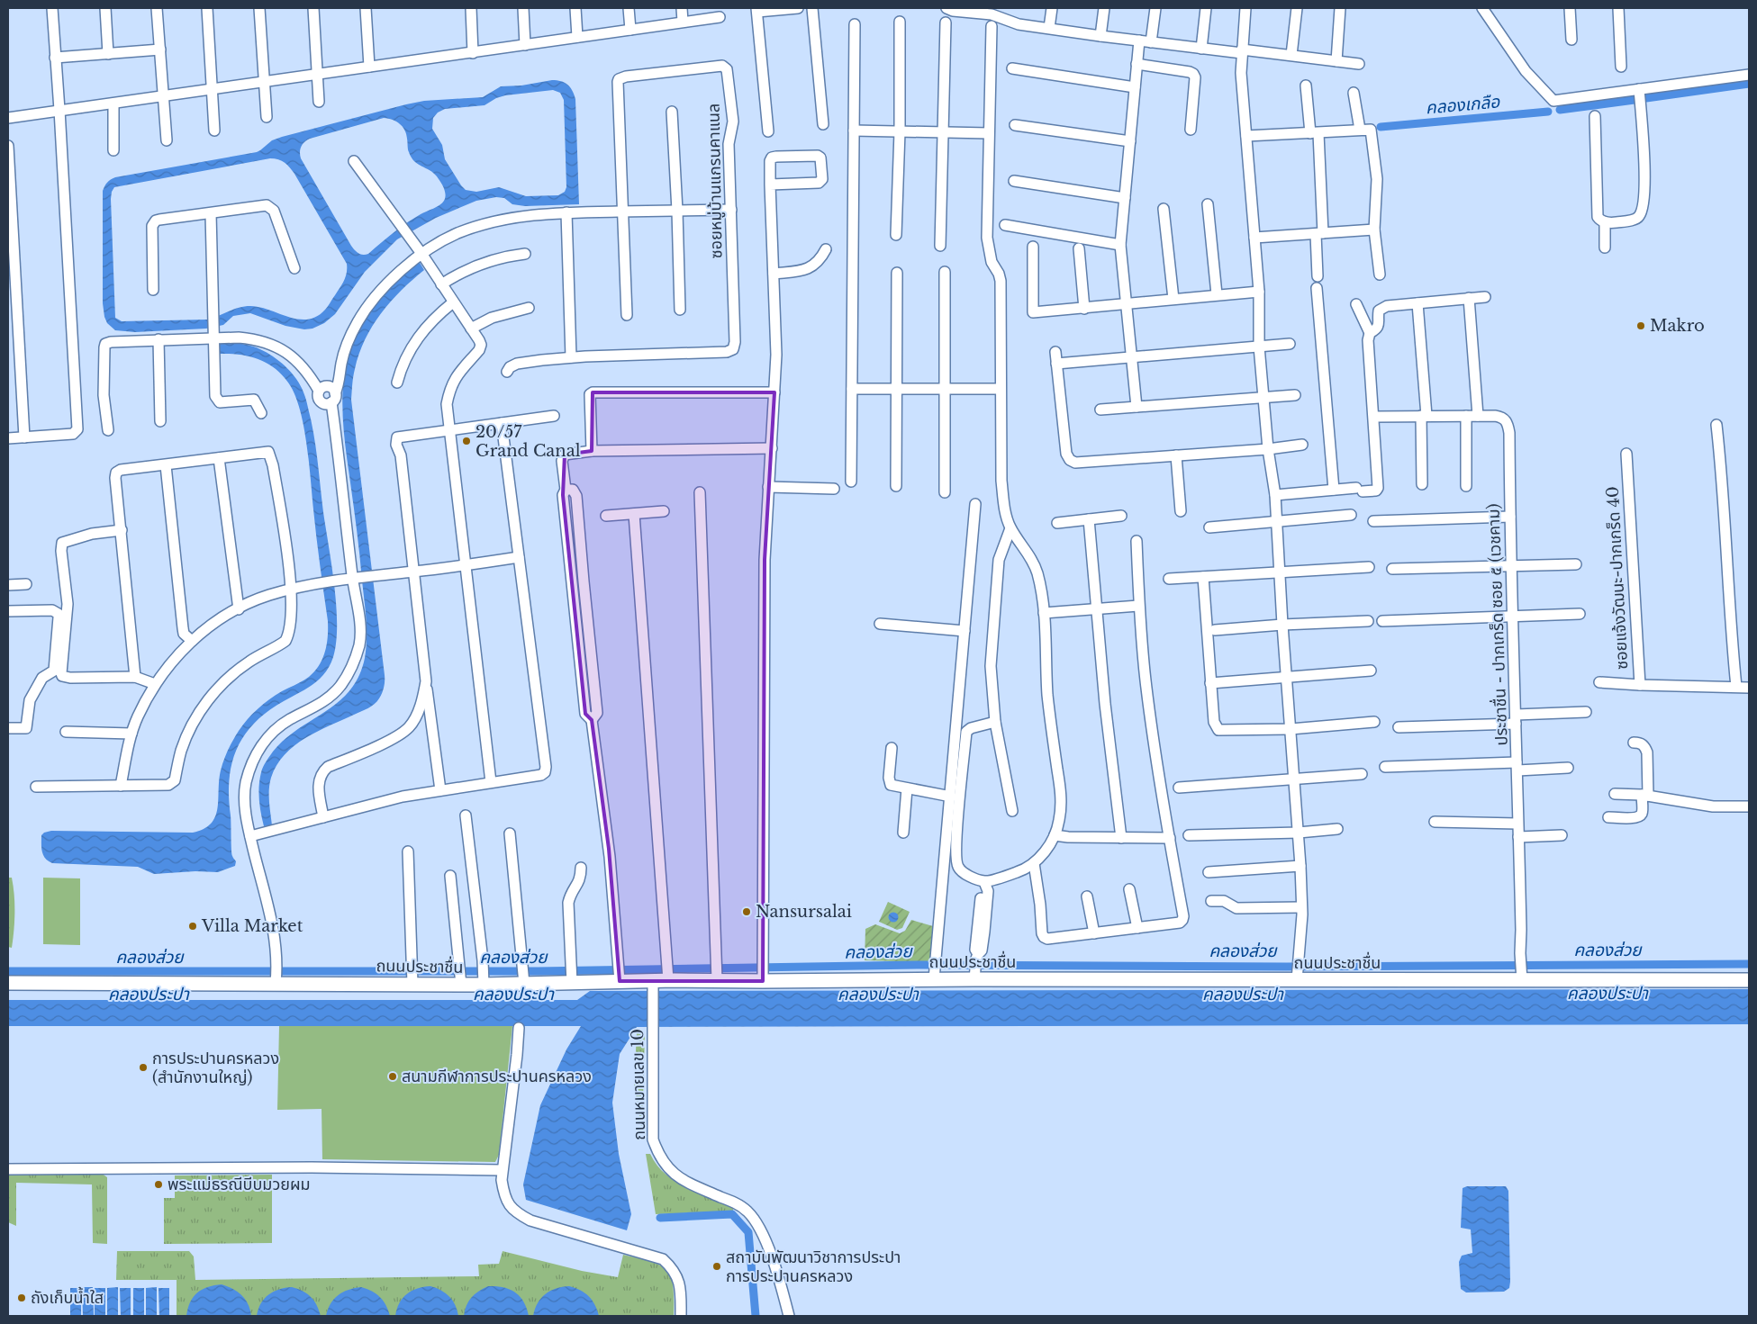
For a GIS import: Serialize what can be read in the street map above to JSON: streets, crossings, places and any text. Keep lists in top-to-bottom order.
{
  "streets": {
    "main road": ["ถนนประชาชื่น"],
    "street": [
      "ซอยหมู่บ้านแกรนคาแนล",
      "ซอยแจ้งวัฒนะ-ปากเกร็ด 40",
      "ประชาชื่น - ปากเกร็ด ซอย ๕ (เวชคาม)",
      "ถนนหมายเลข 10"
    ]
  },
  "crossings": [
    ["ประชาชื่น - ปากเกร็ด ซอย ๕ (เวชคาม)", "ถนนประชาชื่น"],
    ["ถนนประชาชื่น", "ถนนหมายเลข 10"]
  ],
  "water": ["คลองเกลือ", "คลองส่วย", "คลองประปา"],
  "places": [
    "Makro",
    "20/57 Grand Canal",
    "Nansursalai",
    "Villa Market",
    "การประปานครหลวง (สำนักงานใหญ่)",
    "สนามกีฬาการประปานครหลวง",
    "พระแม่ธรณีบีบมวยผม",
    "สถาบันพัฒนาวิชาการประปา การประปานครหลวง",
    "ถังเก็บน้ำใส"
  ]
}
